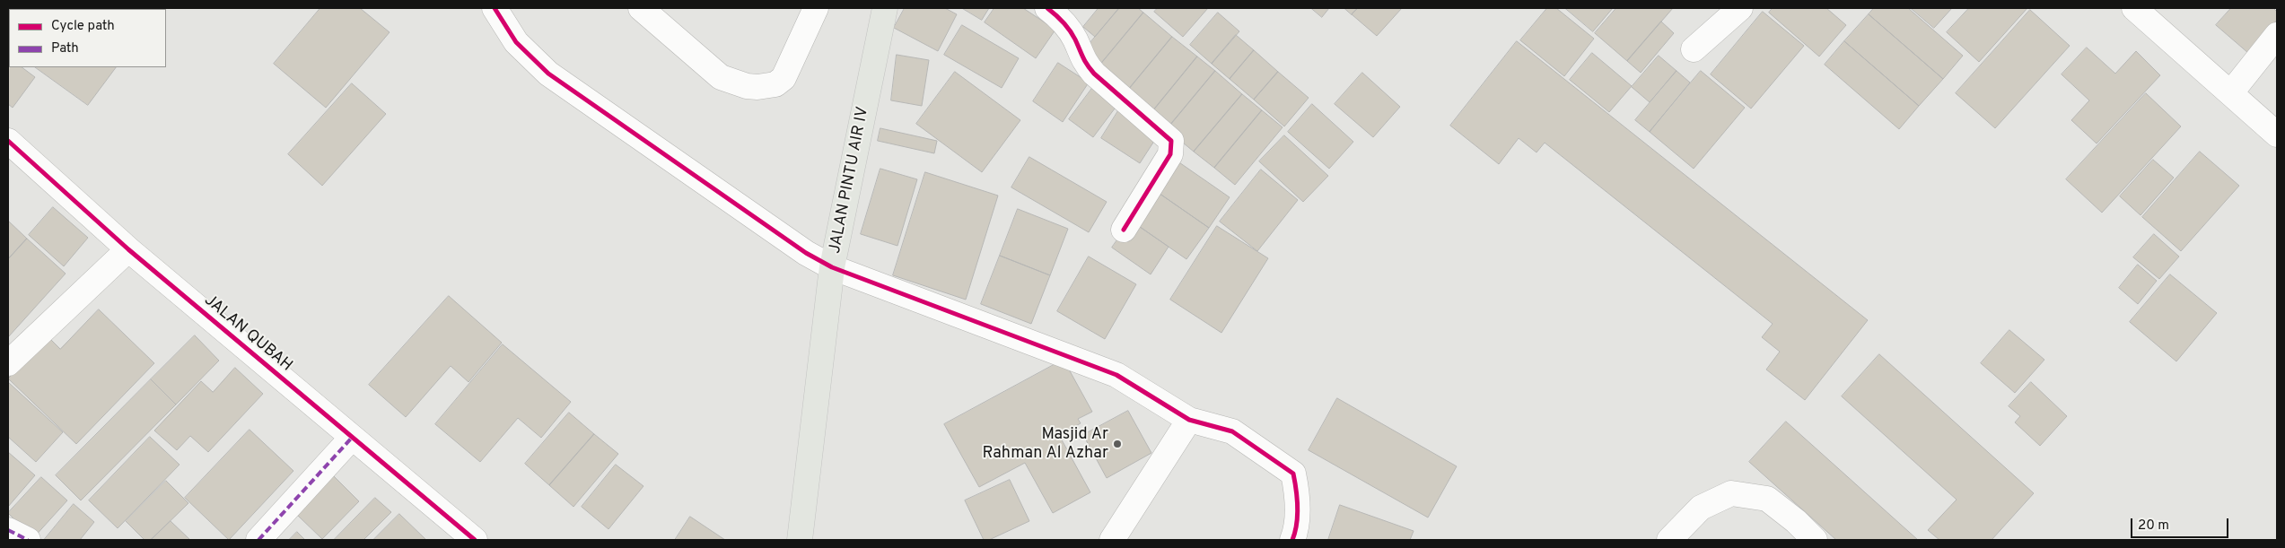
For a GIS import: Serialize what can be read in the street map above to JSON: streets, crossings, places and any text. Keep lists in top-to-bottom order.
{
  "streets": {
    "main road": ["JALAN PINTU AIR IV"],
    "street": ["JALAN QUBAH"]
  },
  "places": ["Masjid Ar Rahman Al Azhar"],
  "legend": ["Cycle path", "Path"],
  "scale_bar": "20 m"
}
